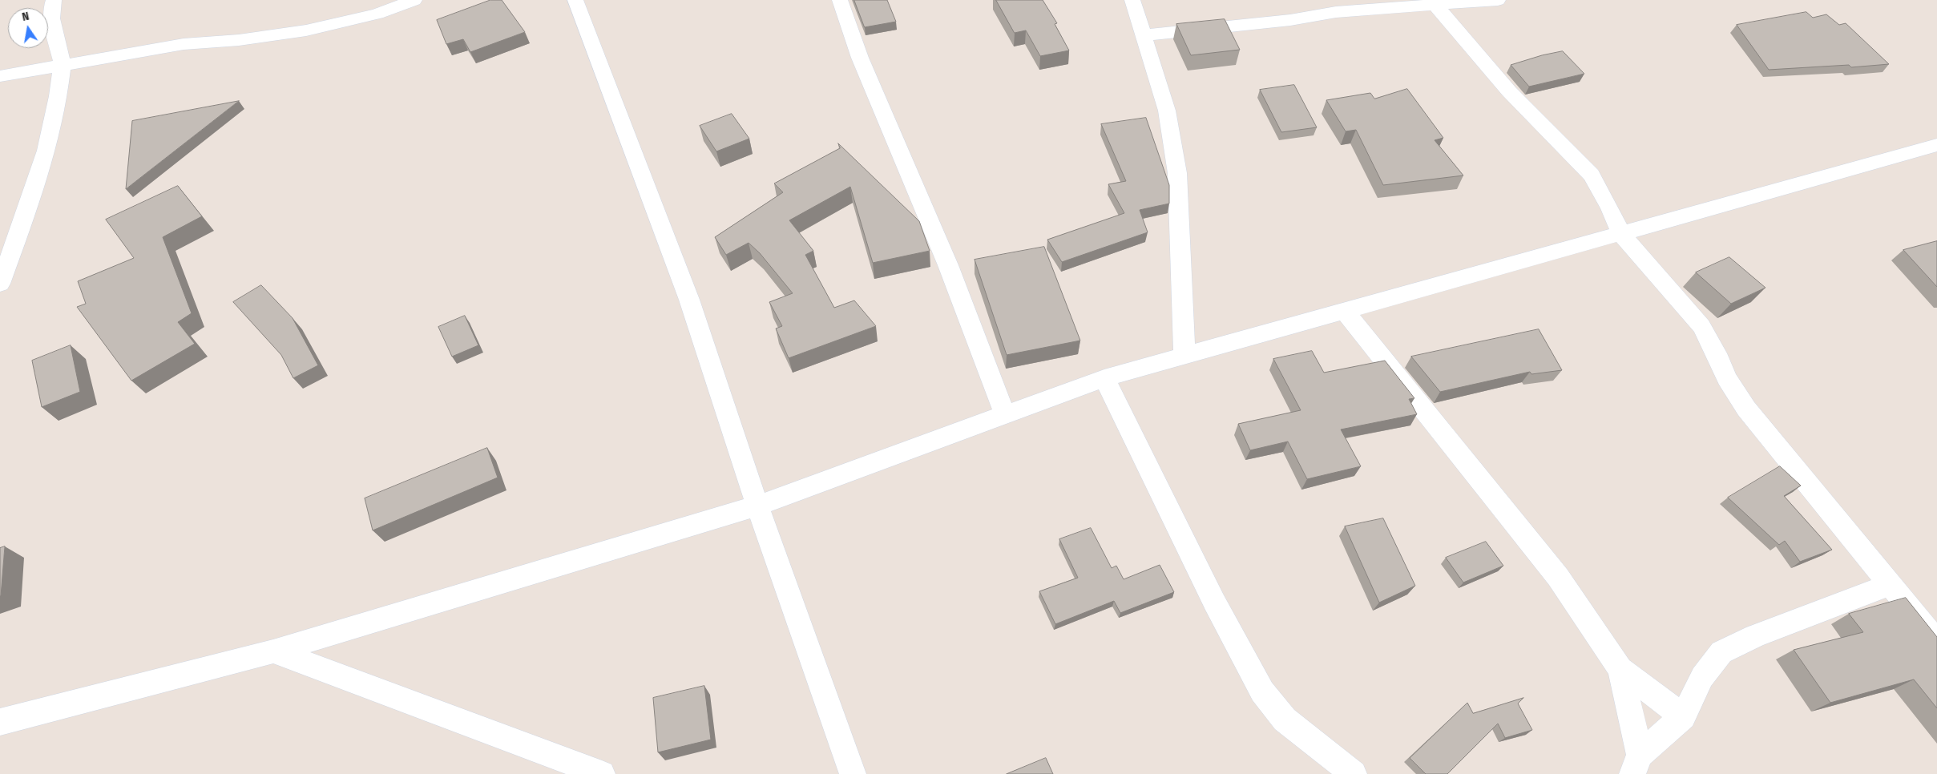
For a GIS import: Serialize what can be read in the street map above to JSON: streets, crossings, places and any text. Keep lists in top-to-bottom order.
{
  "north": "top"
}
